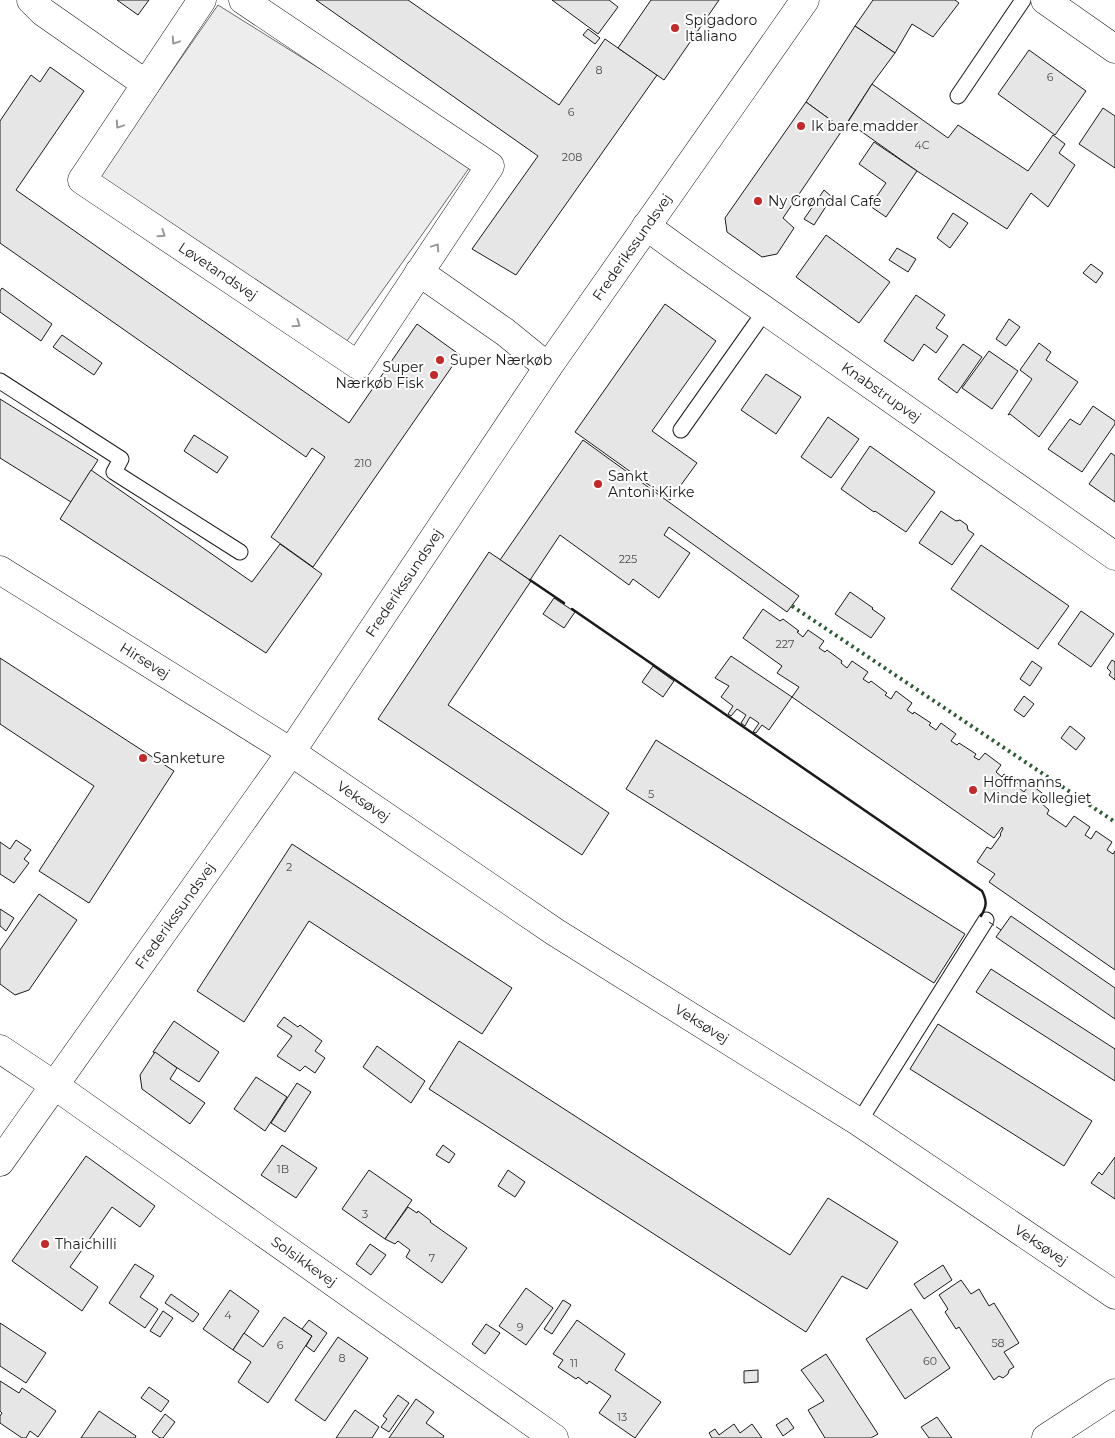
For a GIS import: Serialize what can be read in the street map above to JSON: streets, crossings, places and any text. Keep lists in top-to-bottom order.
{
  "streets": {
    "street": [
      "Frederikssundsvej",
      "Løvetandsvej",
      "Knabstrupvej",
      "Hirsevej",
      "Veksøvej",
      "Solsikkevej"
    ]
  },
  "crossings": [
    ["Frederikssundsvej", "Knabstrupvej"],
    ["Frederikssundsvej", "Hirsevej"],
    ["Frederikssundsvej", "Veksøvej"],
    ["Frederikssundsvej", "Solsikkevej"],
    ["Hirsevej", "Veksøvej"]
  ],
  "places": [
    "Spigadoro Italiano",
    "Ik bare madder",
    "Ny Grøndal Cafe",
    "Super Nærkøb",
    "Super Nærkøb Fisk",
    "Sankt Antoni Kirke",
    "Sanketure",
    "Hoffmanns Minde kollegiet",
    "Thaichilli"
  ],
  "house_numbers": [
    "8",
    "6",
    "6",
    "4C",
    "208",
    "210",
    "225",
    "227",
    "5",
    "2",
    "1B",
    "3",
    "7",
    "4",
    "9",
    "58",
    "6",
    "8",
    "60",
    "11",
    "13"
  ]
}
